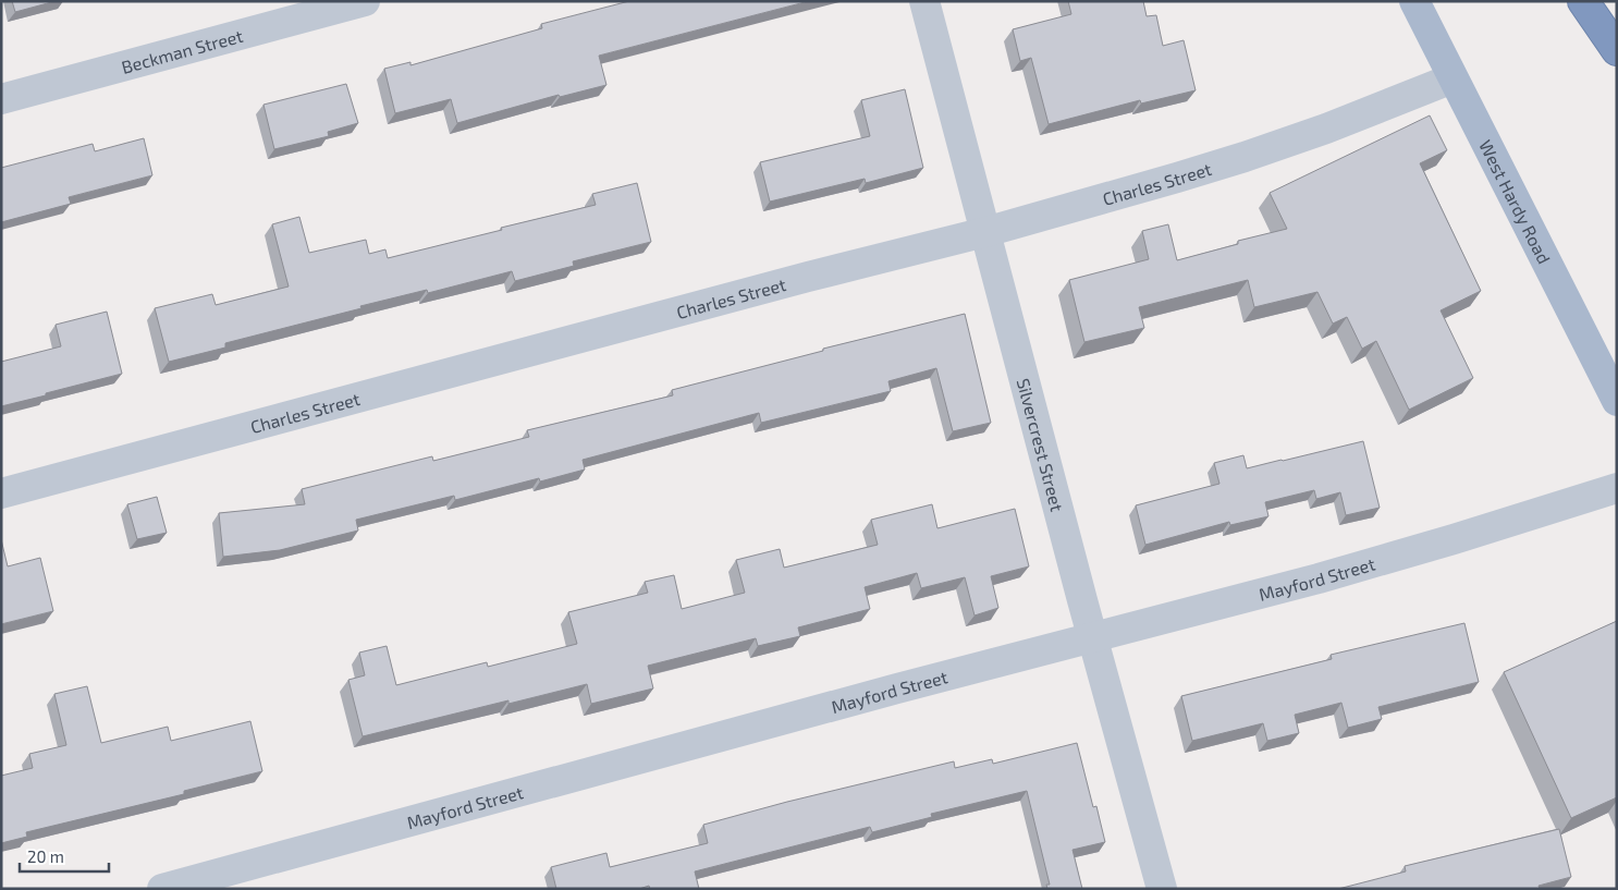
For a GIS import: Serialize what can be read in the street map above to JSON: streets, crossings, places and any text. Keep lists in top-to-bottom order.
{
  "streets": {
    "main road": ["West Hardy Road"],
    "street": [
      "Beckman Street",
      "Charles Street",
      "Silvercrest Street",
      "Mayford Street"
    ]
  },
  "crossings": [
    ["Charles Street", "West Hardy Road"],
    ["Charles Street", "Silvercrest Street"],
    ["Silvercrest Street", "Mayford Street"]
  ],
  "scale_bar": "20 m"
}
